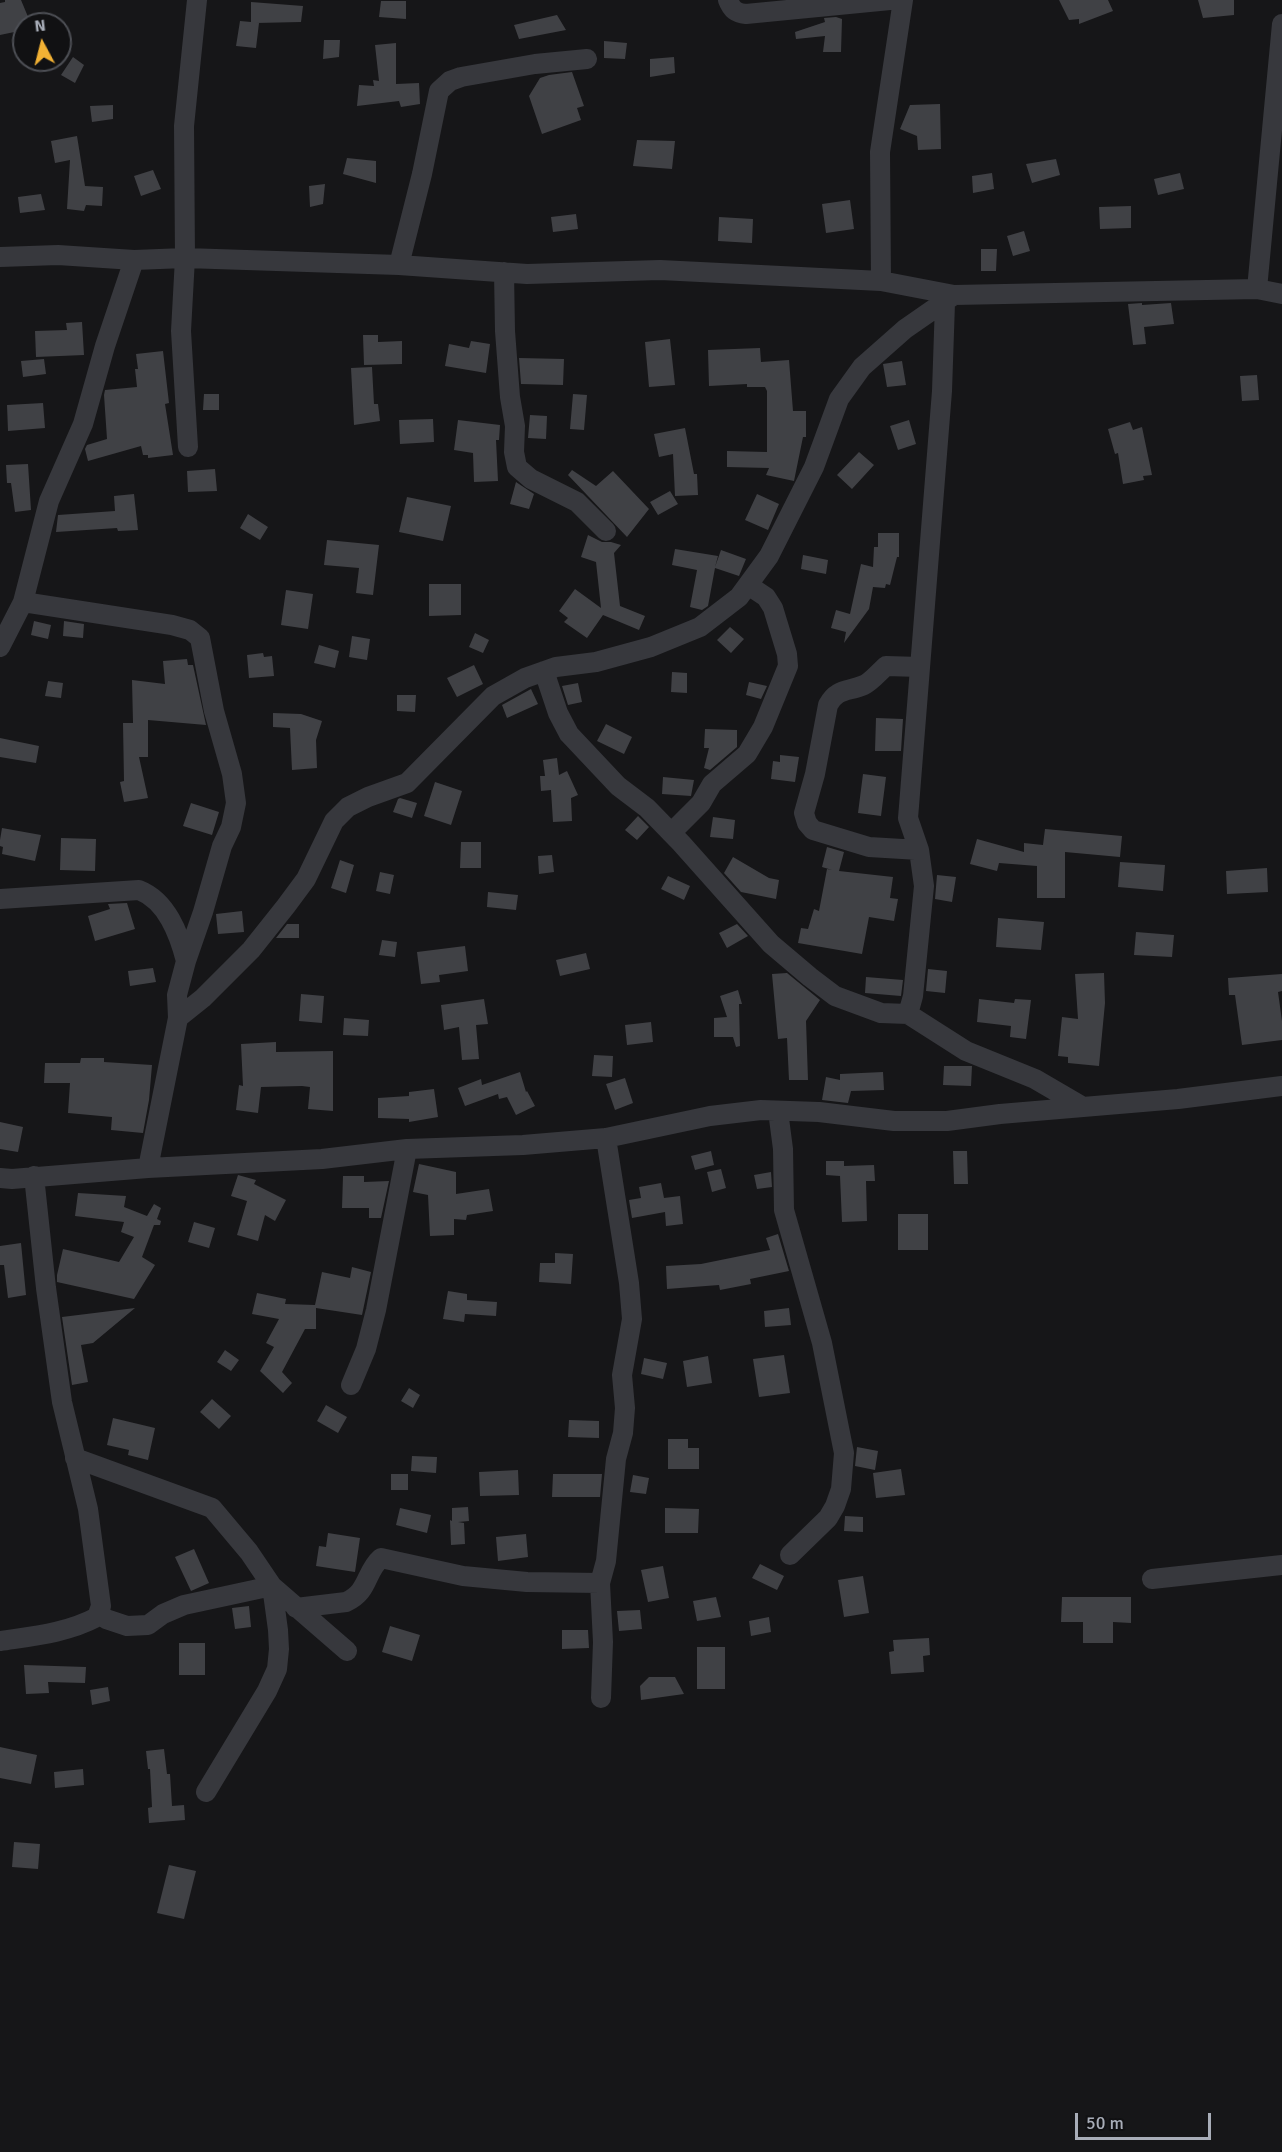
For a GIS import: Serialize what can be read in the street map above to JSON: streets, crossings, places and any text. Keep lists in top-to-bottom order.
{
  "scale_bar": "50 m",
  "north": "top"
}
